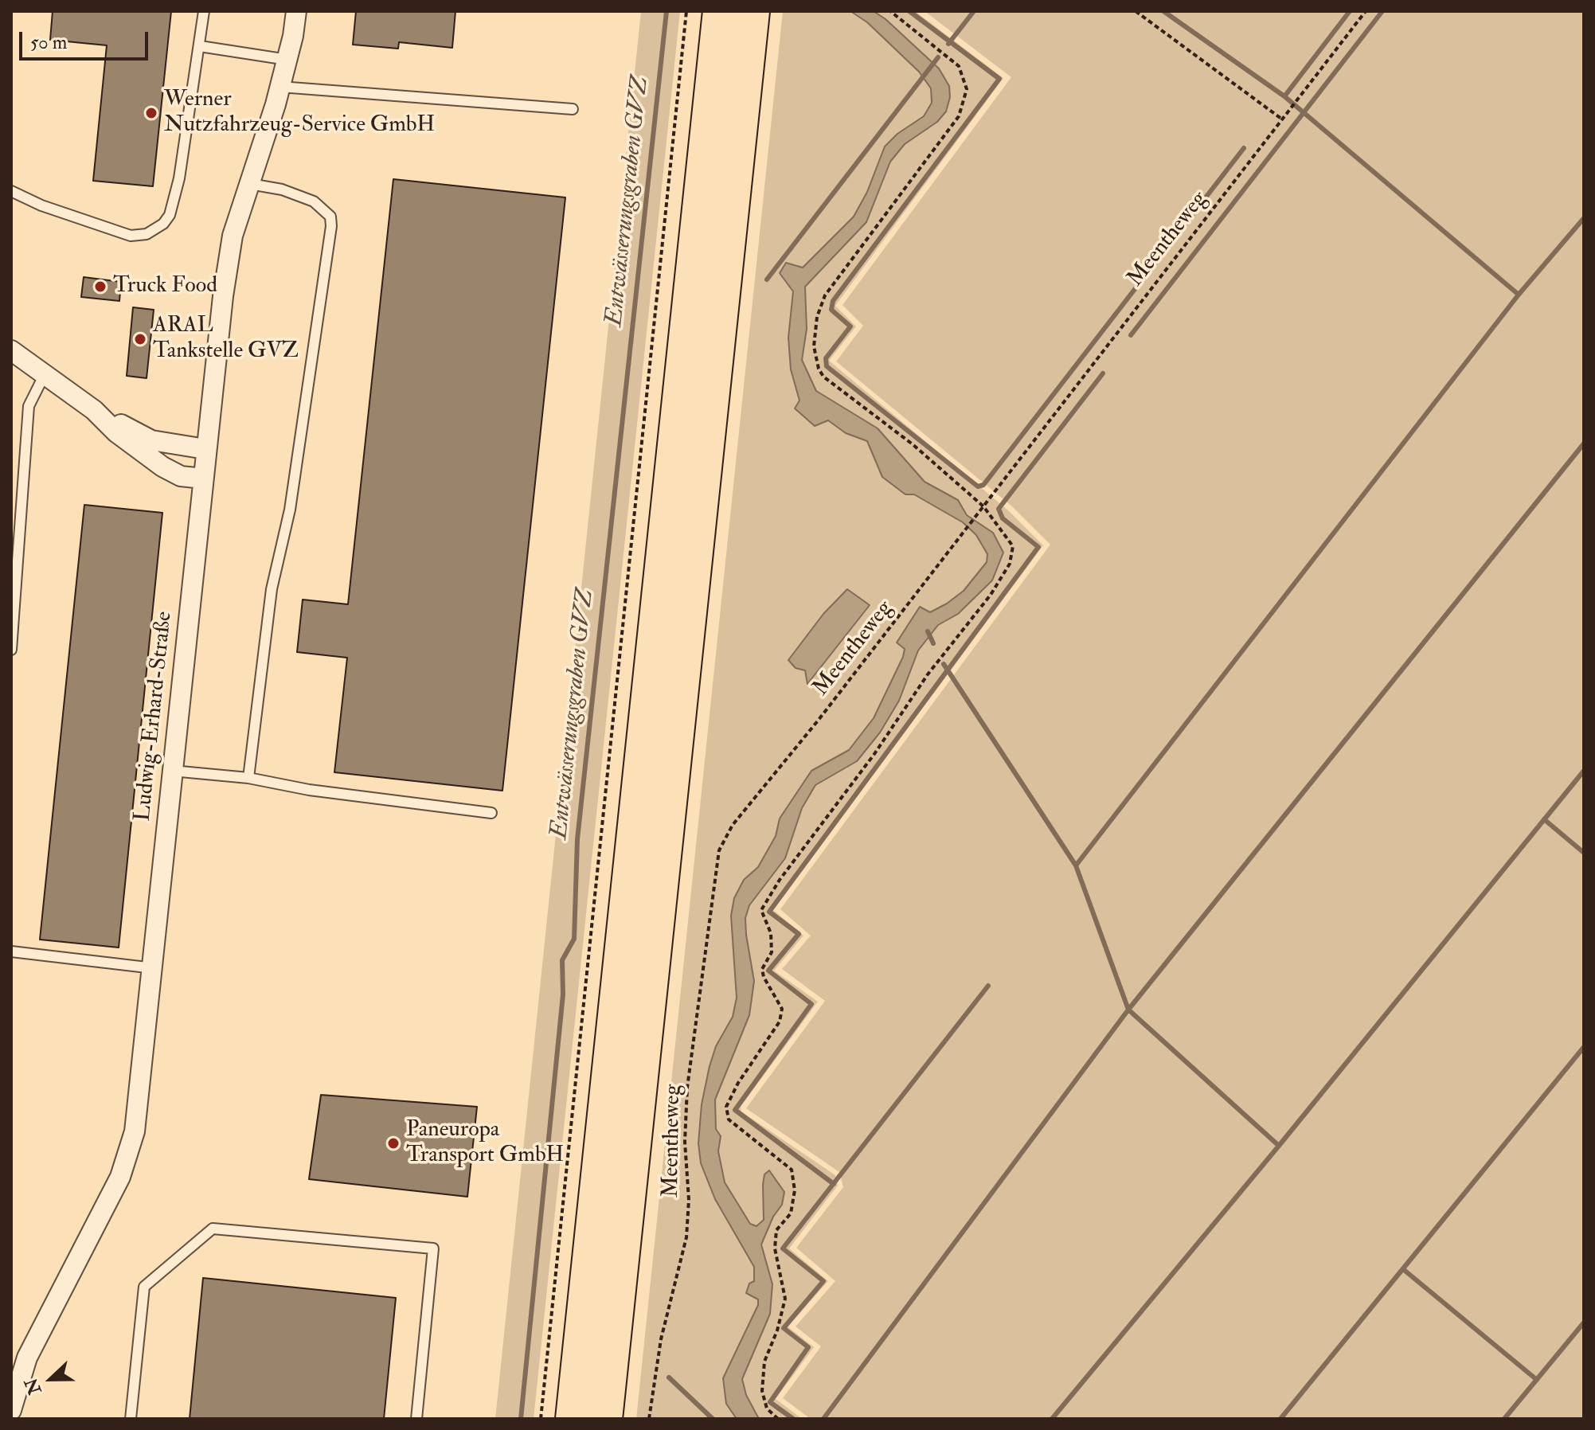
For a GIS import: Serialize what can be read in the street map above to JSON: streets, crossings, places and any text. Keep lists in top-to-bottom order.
{
  "streets": {
    "street": ["Ludwig-Erhard-Straße"],
    "path": ["Meentheweg"]
  },
  "water": ["Entwässerungsgraben GVZ"],
  "places": [
    "Werner Nutzfahrzeug-Service GmbH",
    "Truck Food",
    "ARAL Tankstelle GVZ",
    "Paneuropa Transport GmbH"
  ],
  "scale_bar": "50 m",
  "north": "left"
}
